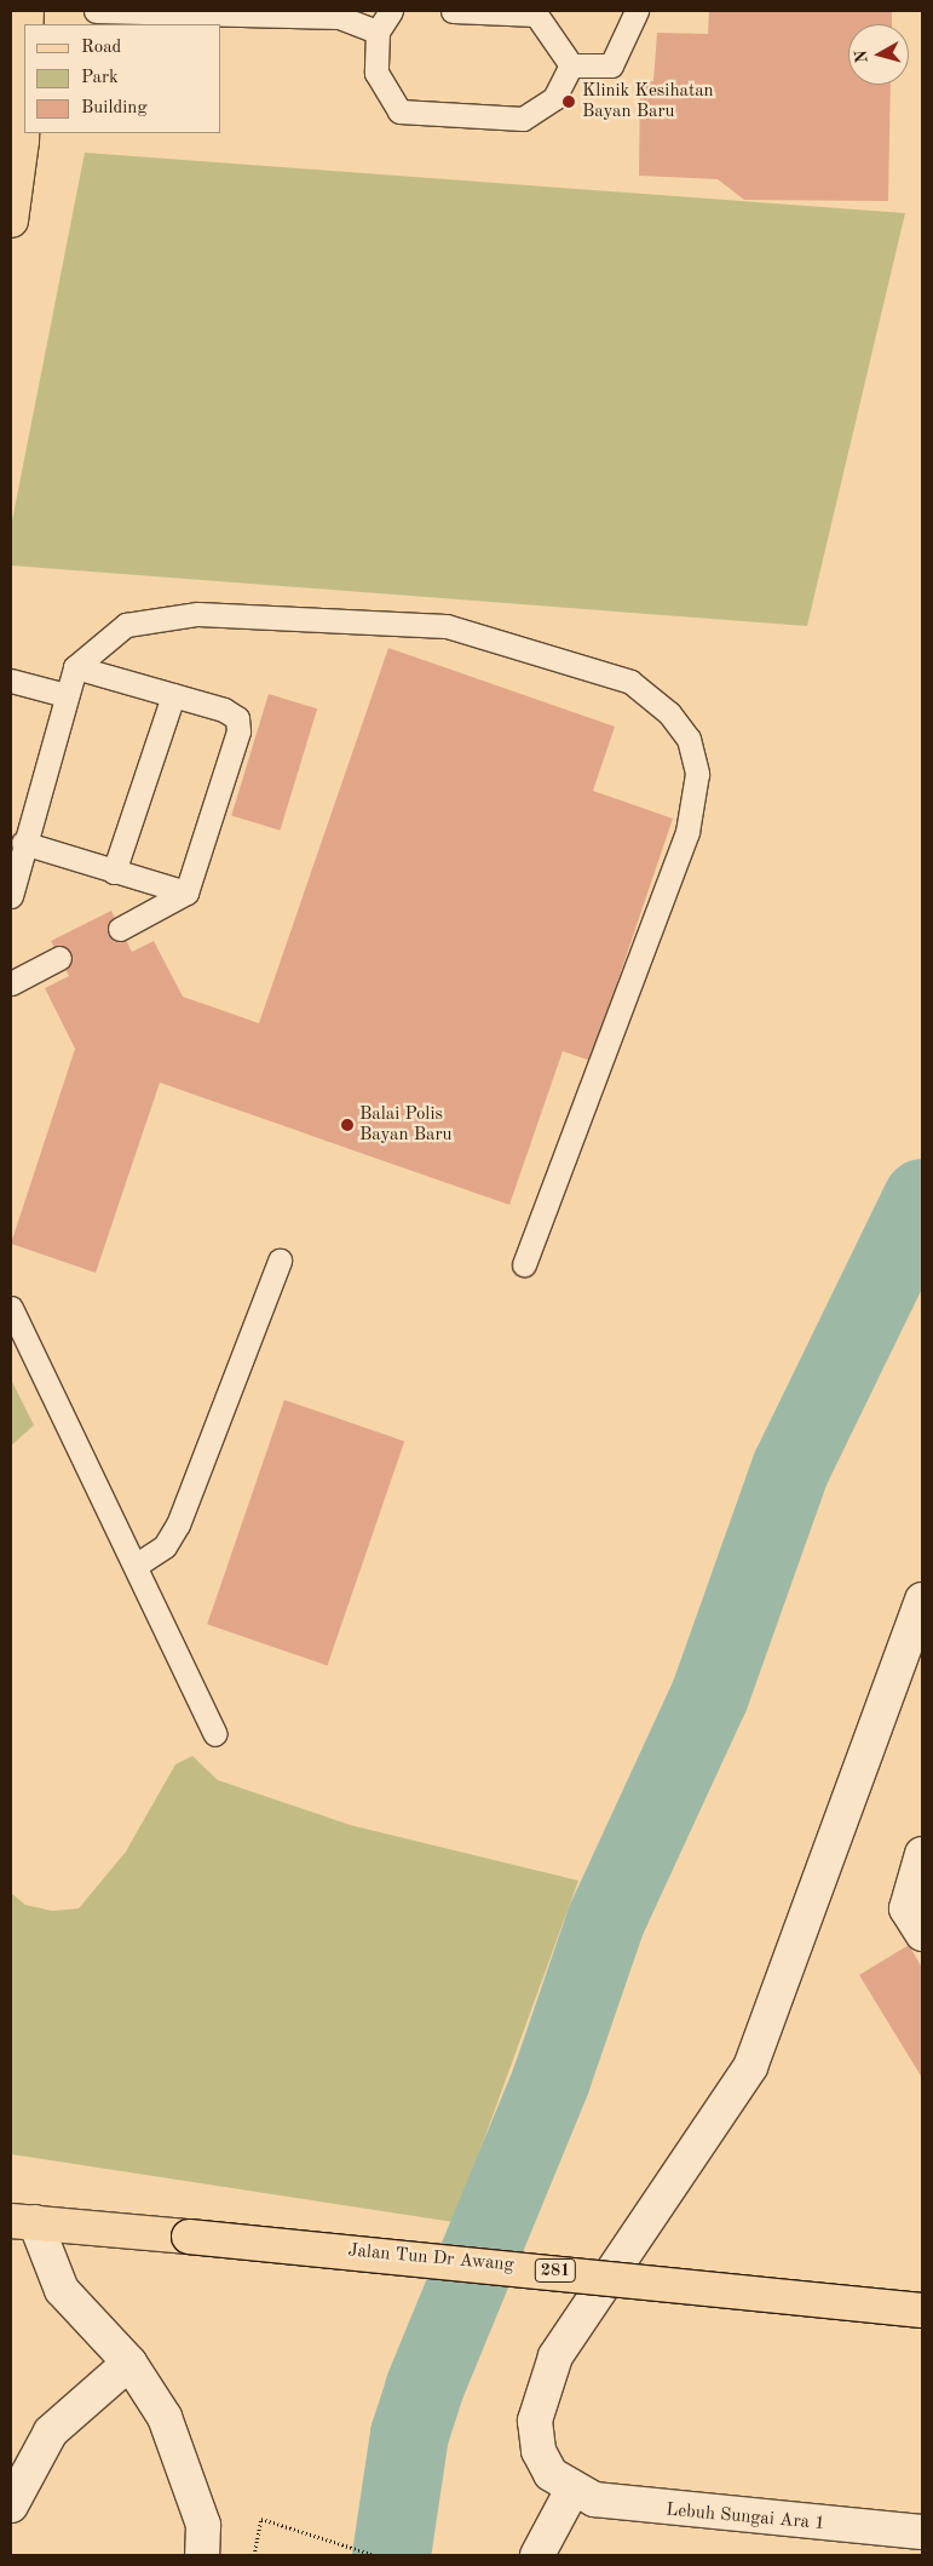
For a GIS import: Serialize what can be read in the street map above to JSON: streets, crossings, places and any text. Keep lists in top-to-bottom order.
{
  "streets": {
    "main road": ["Jalan Tun Dr Awang", "281"],
    "street": ["Lebuh Sungai Ara 1"]
  },
  "places": ["Klinik Kesihatan Bayan Baru", "Balai Polis Bayan Baru"],
  "legend": ["Road", "Park", "Building"],
  "north": "left"
}
